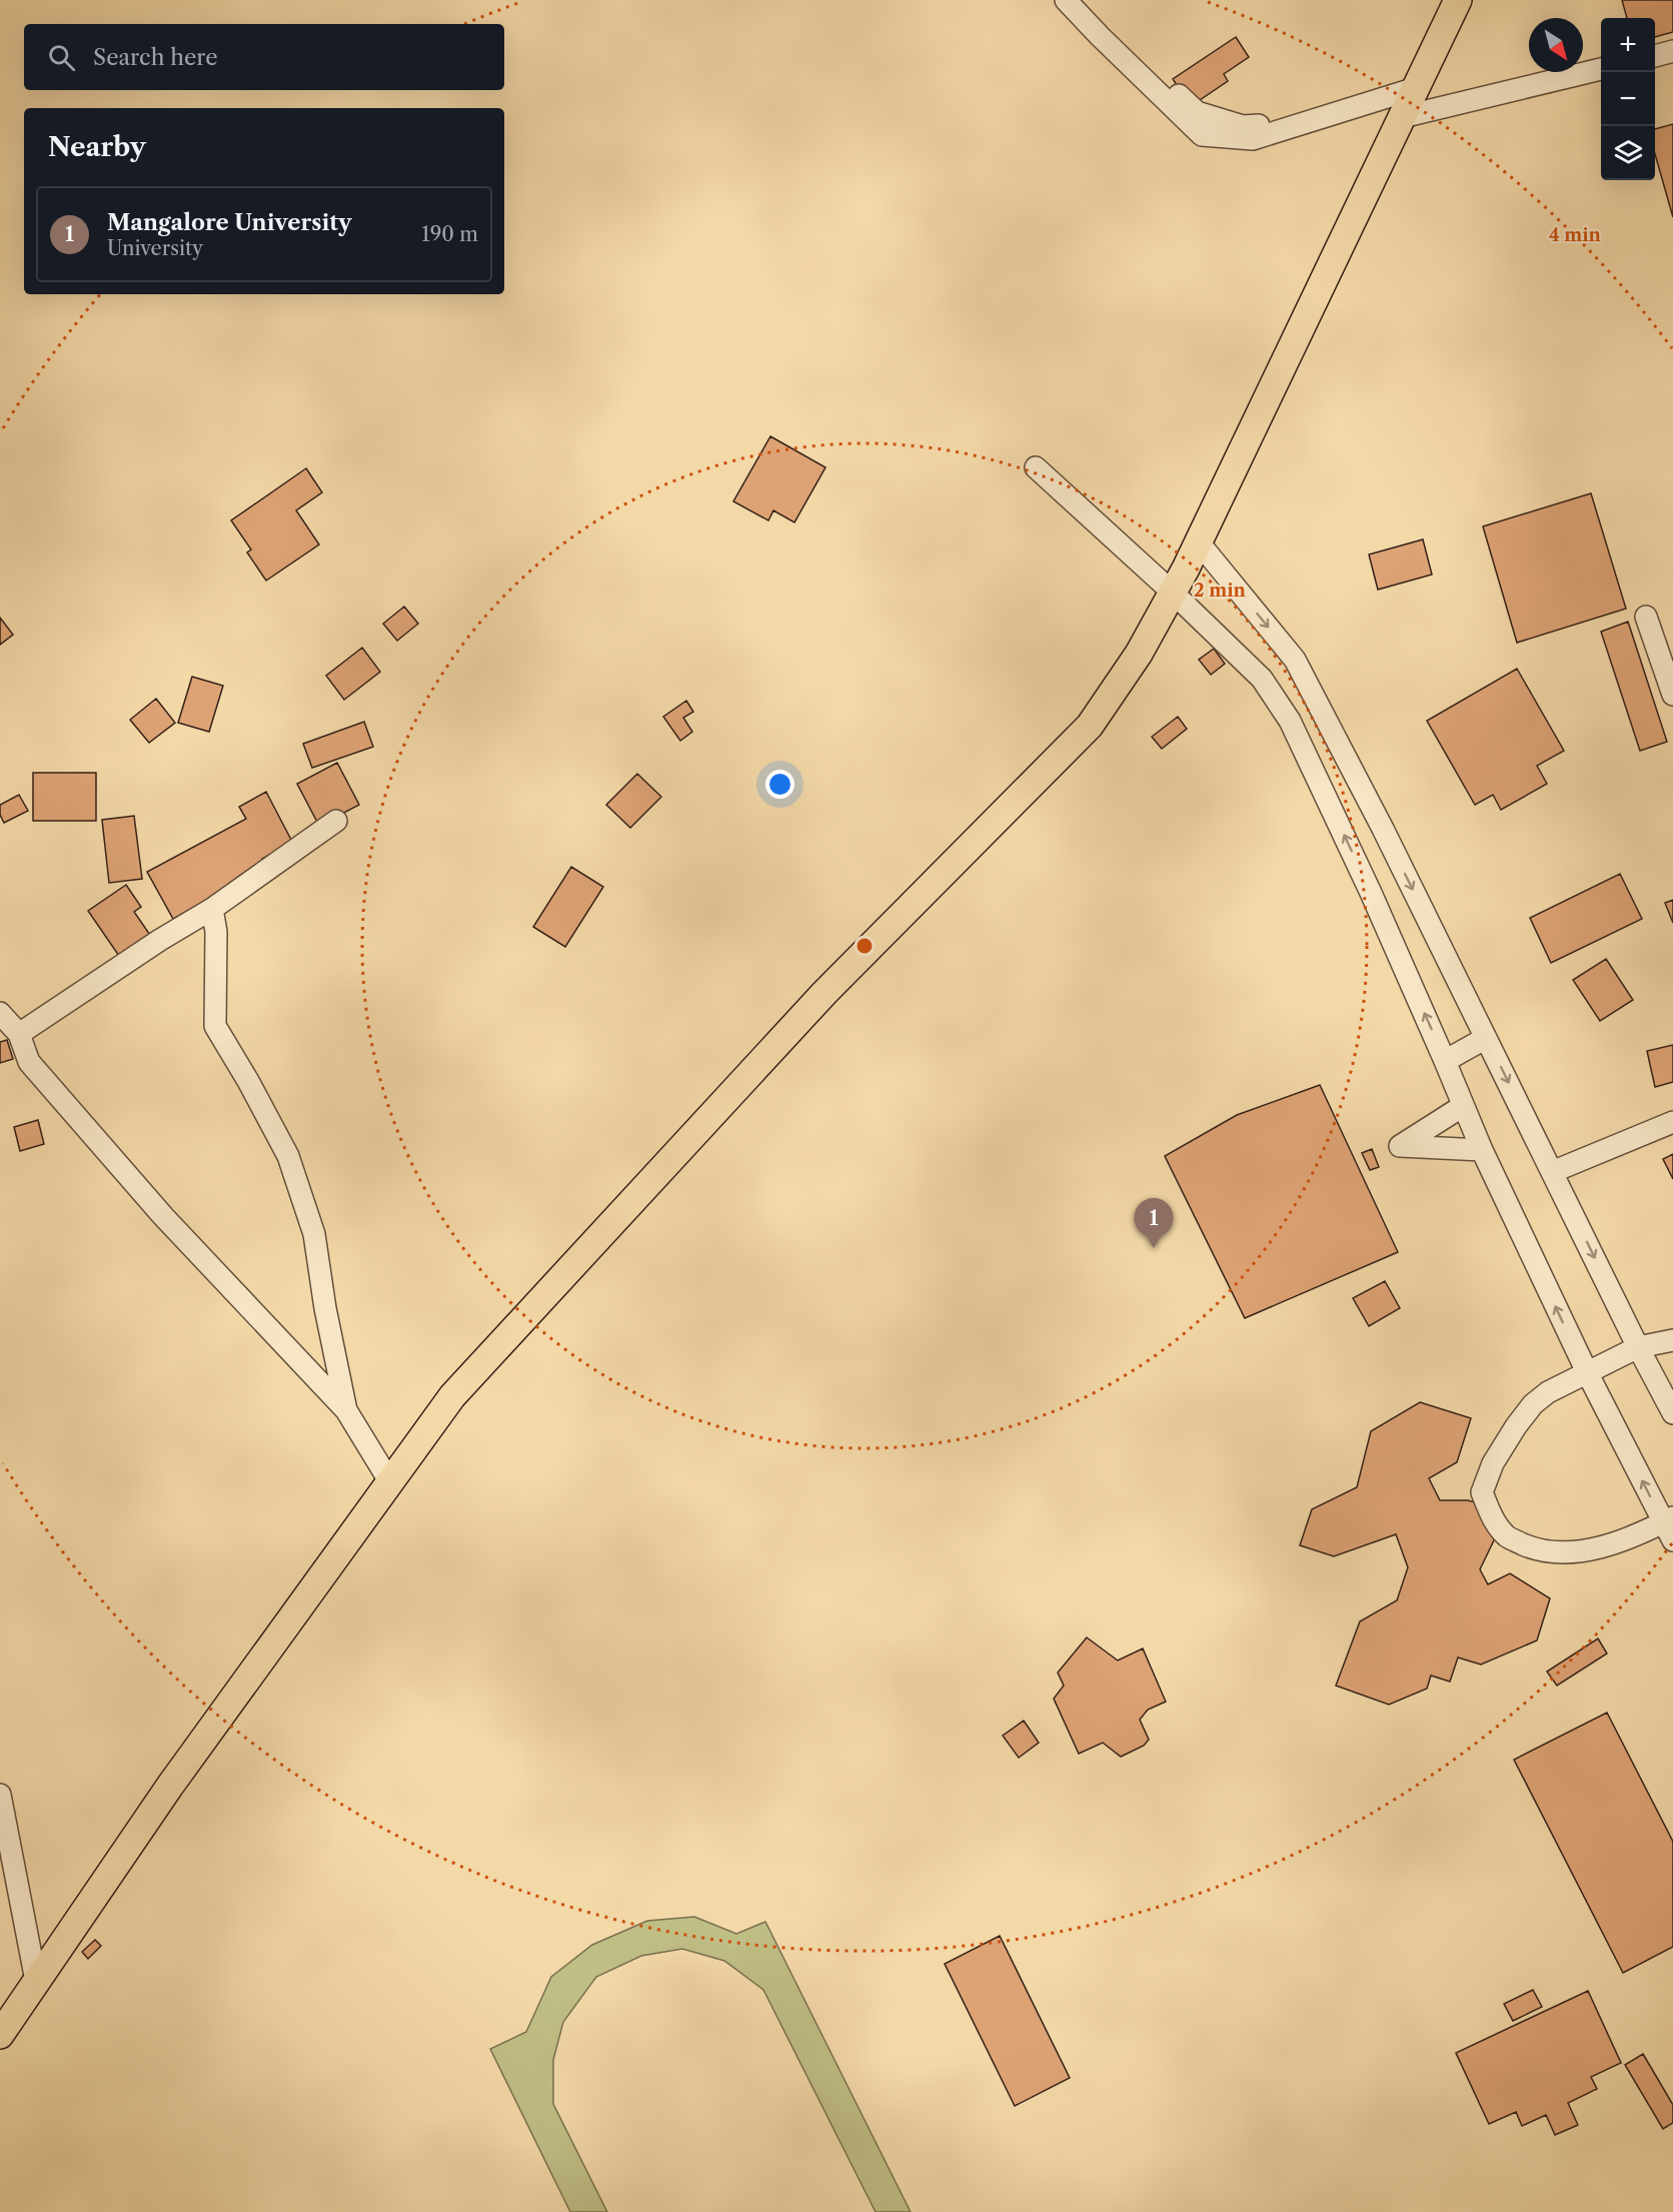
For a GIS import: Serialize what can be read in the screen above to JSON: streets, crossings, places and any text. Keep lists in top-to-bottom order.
{
  "north": "bottom right",
  "page": {
    "map_buttons": ["+", "−"],
    "search": "Search here",
    "heading": "Nearby",
    "list": [
      {
        "mark": "1",
        "name": "Mangalore University",
        "note": "University",
        "value": "190 m"
      }
    ],
    "pins": "1"
  },
  "rings": ["4 min", "2 min"]
}
